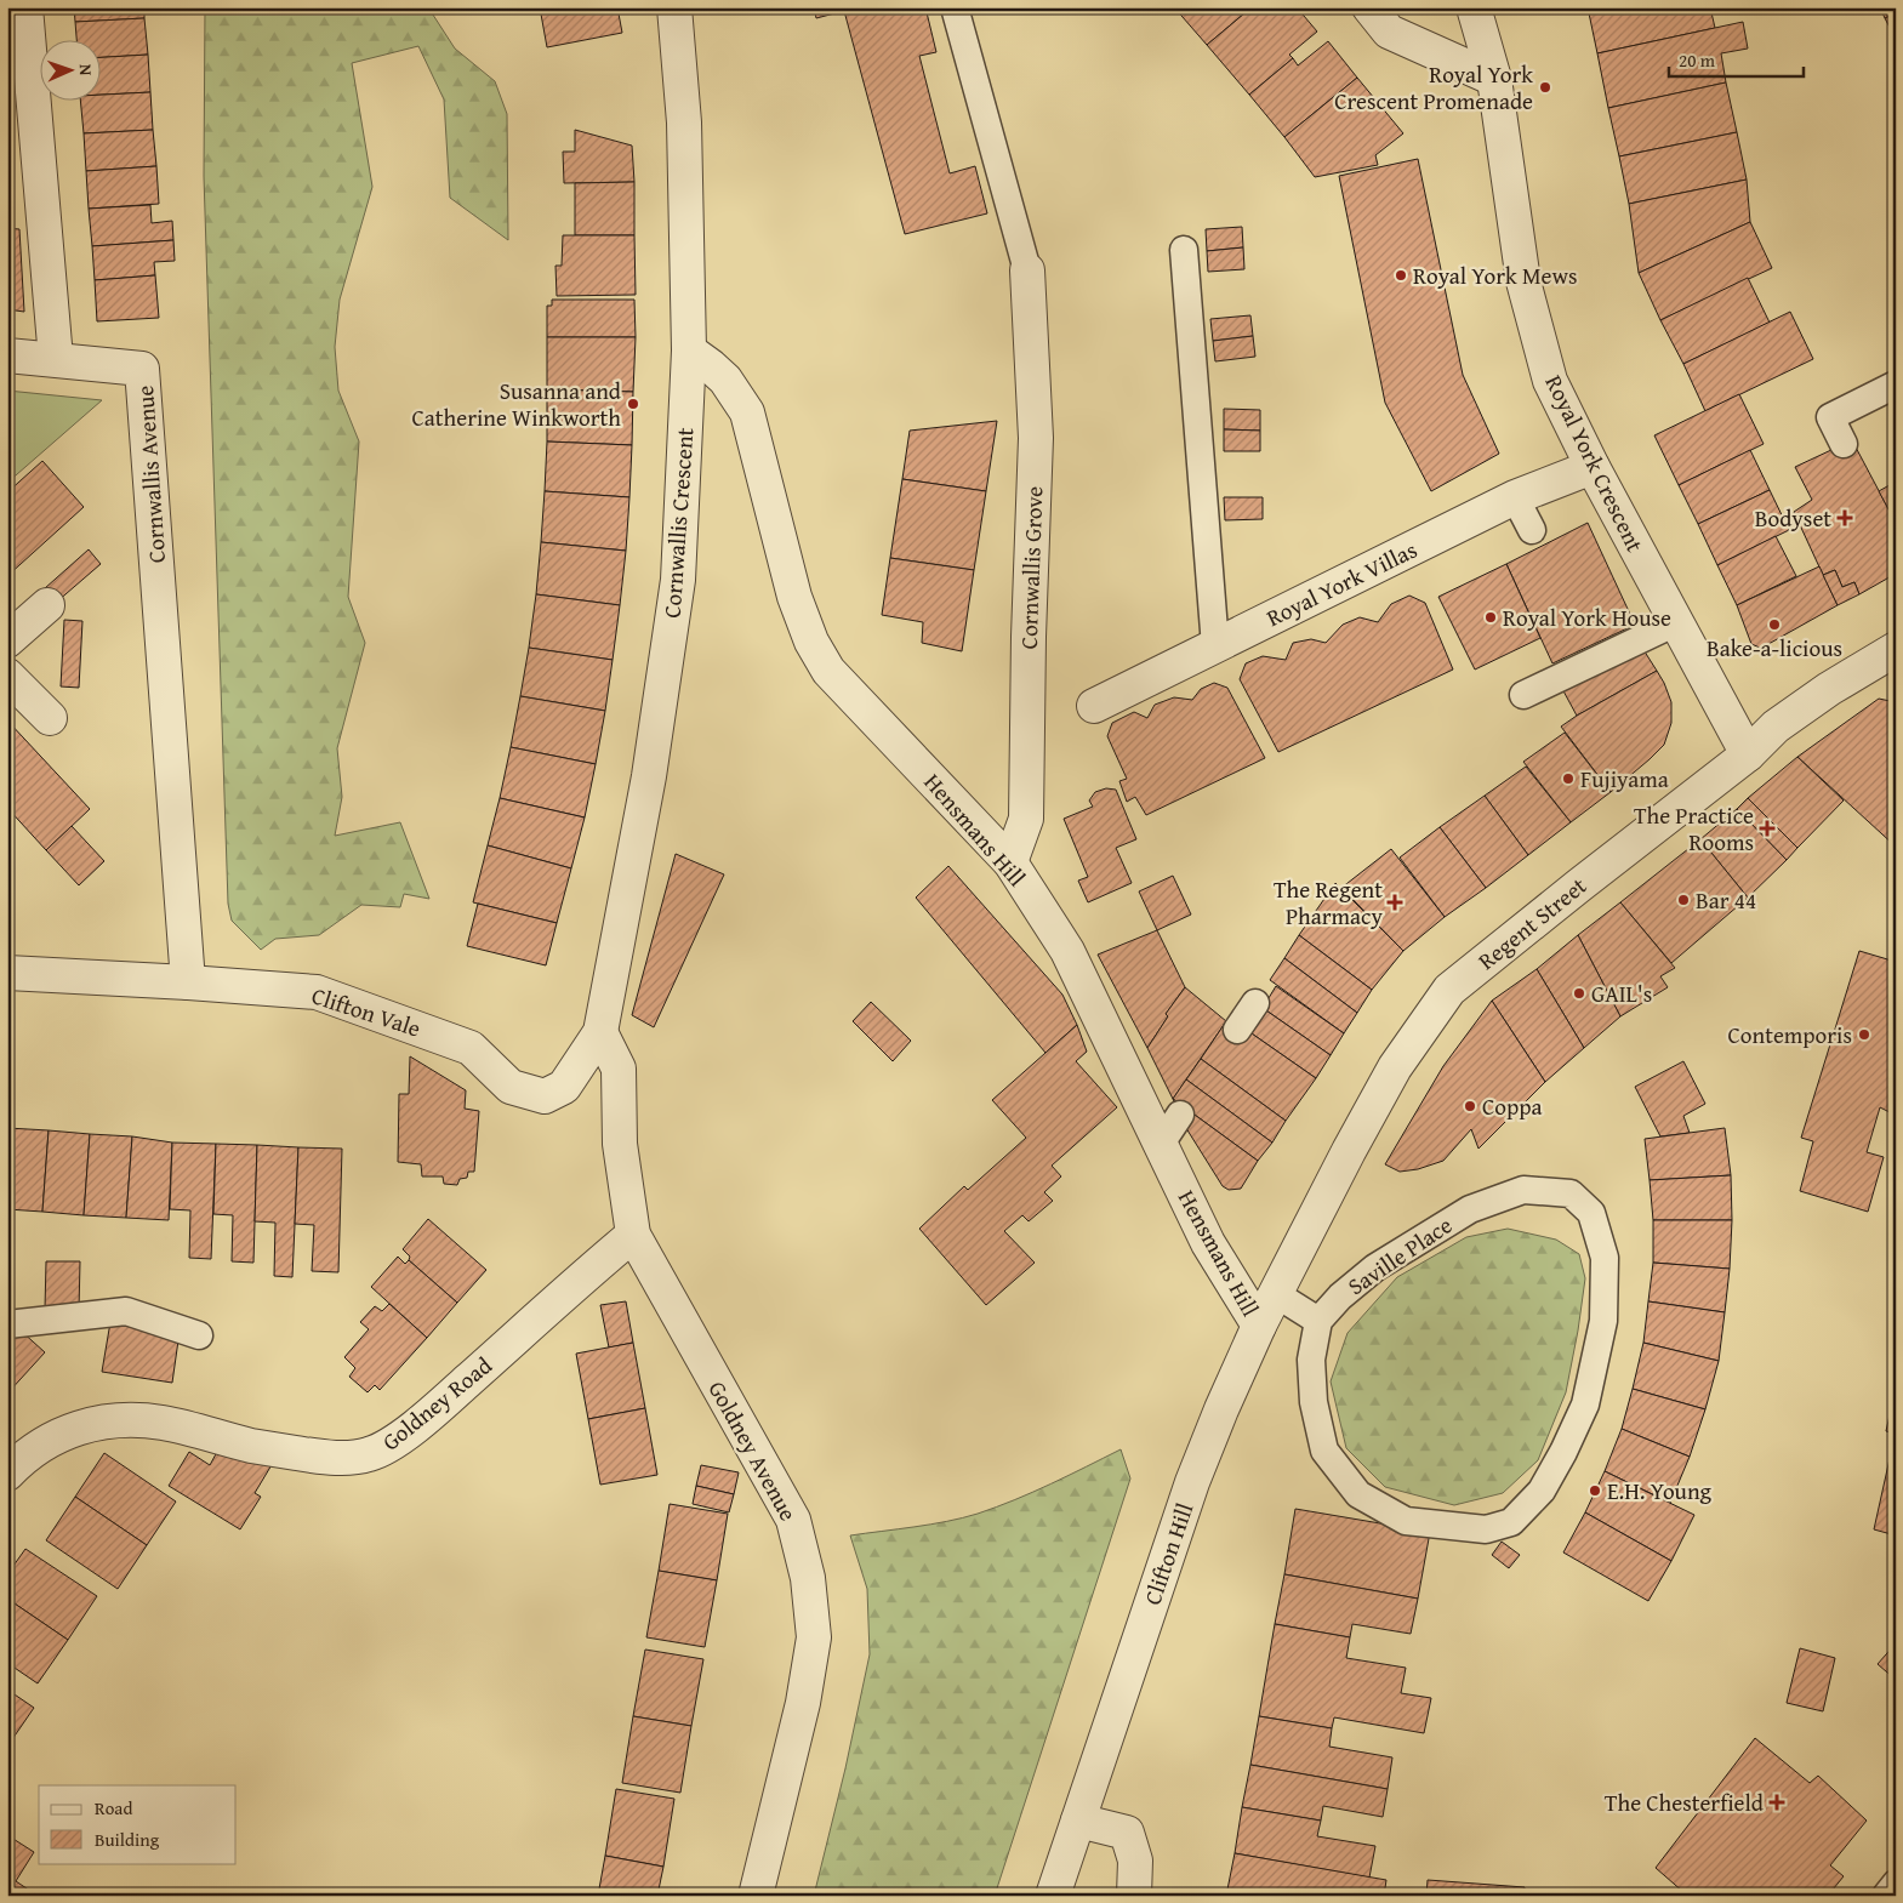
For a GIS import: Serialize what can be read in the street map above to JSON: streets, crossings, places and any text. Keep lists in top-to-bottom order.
{
  "streets": {
    "street": [
      "Royal York Crescent",
      "Cornwallis Avenue",
      "Cornwallis Crescent",
      "Cornwallis Grove",
      "Royal York Villas",
      "Hensmans Hill",
      "Regent Street",
      "Clifton Vale",
      "Goldney Road",
      "Goldney Avenue",
      "Clifton Hill"
    ],
    "lane": ["Saville Place"]
  },
  "crossings": [
    ["Royal York Crescent", "Royal York Villas"],
    ["Royal York Crescent", "Regent Street"],
    ["Cornwallis Avenue", "Clifton Vale"],
    ["Cornwallis Crescent", "Hensmans Hill"],
    ["Cornwallis Crescent", "Clifton Vale"],
    ["Cornwallis Grove", "Hensmans Hill"],
    ["Hensmans Hill", "Clifton Hill"],
    ["Regent Street", "Clifton Hill"],
    ["Goldney Road", "Goldney Avenue"]
  ],
  "places": {
    "other": [
      "Royal York Crescent Promenade",
      "Royal York Mews",
      "Susanna and Catherine Winkworth",
      "Royal York House",
      "Bake-a-licious",
      "Fujiyama",
      "Bar 44",
      "GAIL's",
      "Contemporis",
      "Coppa",
      "E.H. Young"
    ],
    "health": [
      "Bodyset",
      "The Practice Rooms",
      "The Regent Pharmacy",
      "The Chesterfield"
    ]
  },
  "legend": ["Road", "Building"],
  "scale_bar": "20 m",
  "north": "right"
}
